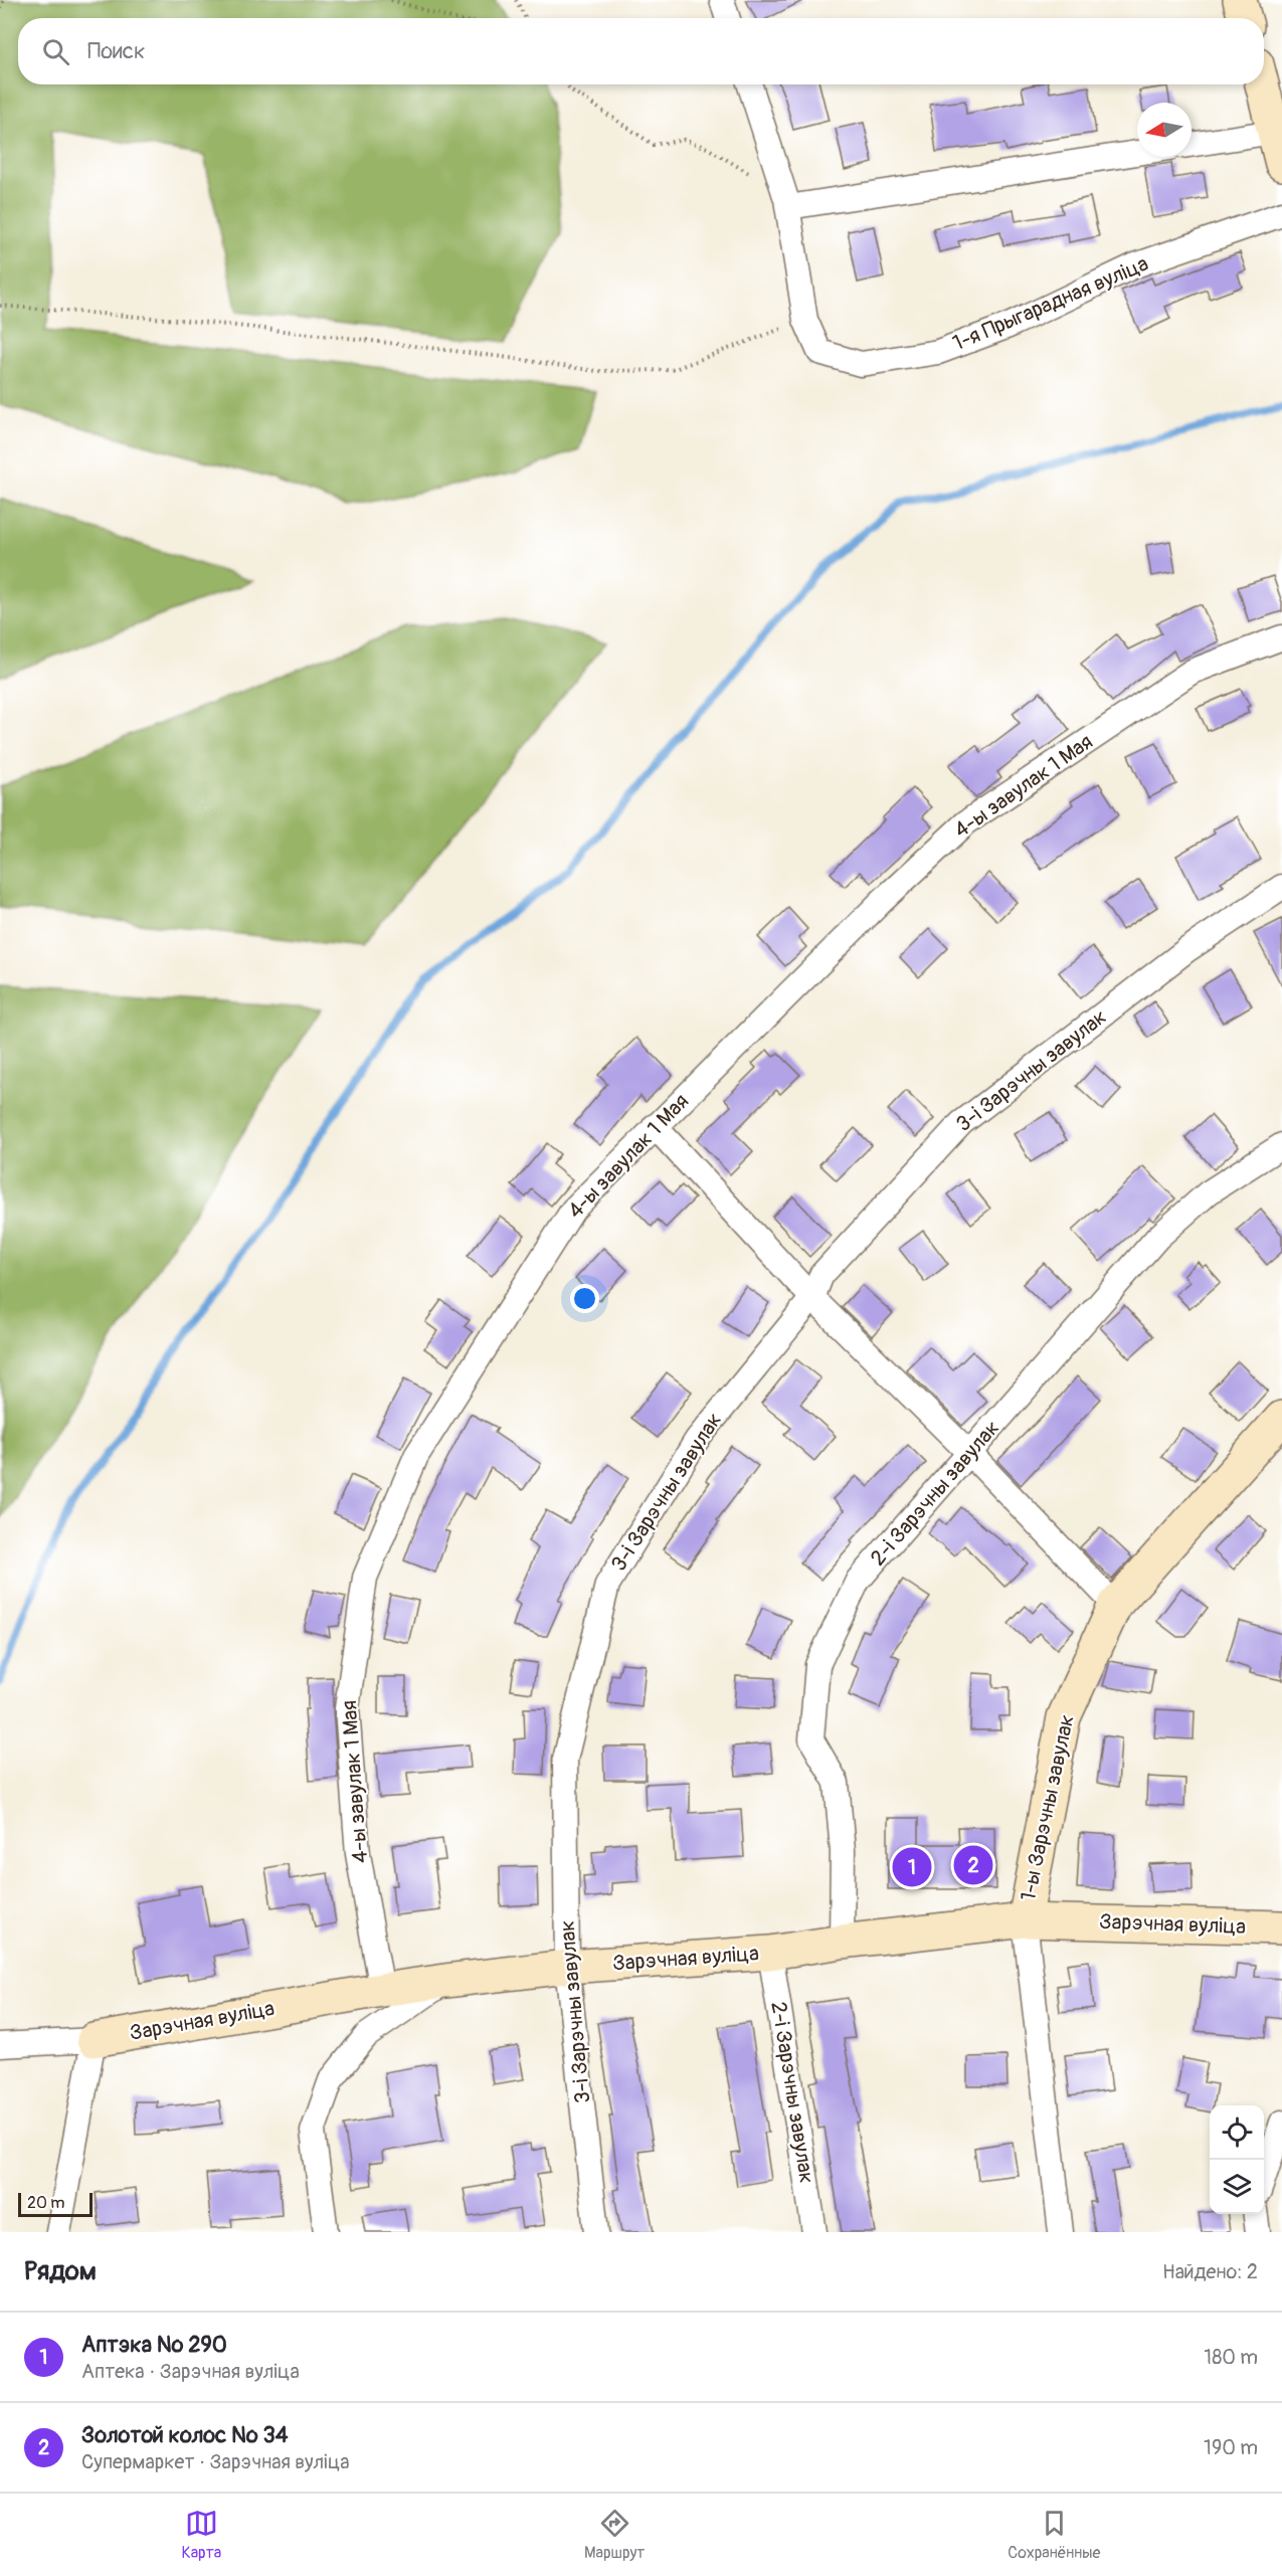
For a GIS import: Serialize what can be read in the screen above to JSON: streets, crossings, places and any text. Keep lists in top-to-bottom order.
{
  "streets": {
    "street": [
      "1-я Прыгарадная вуліца",
      "4-ы завулак 1 Мая",
      "3-і Зарэчны завулак",
      "2-і Зарэчны завулак",
      "1-ы Зарэчны завулак",
      "Зарэчная вуліца"
    ]
  },
  "crossings": [
    ["4-ы завулак 1 Мая", "Зарэчная вуліца"],
    ["3-і Зарэчны завулак", "Зарэчная вуліца"],
    ["2-і Зарэчны завулак", "Зарэчная вуліца"],
    ["1-ы Зарэчны завулак", "Зарэчная вуліца"]
  ],
  "scale_bar": "20 m",
  "north": "left",
  "page": {
    "search": "Поиск",
    "pins": ["2", "1"],
    "scale": "20 m",
    "heading": ["Рядом", "Найдено: 2"],
    "list": [
      {
        "mark": "1",
        "name": "Аптэка № 290",
        "note": "Аптека · Зарэчная вуліца",
        "value": "180 m"
      },
      {
        "mark": "2",
        "name": "Золотой колос № 34",
        "note": "Супермаркет · Зарэчная вуліца",
        "value": "190 m"
      }
    ],
    "nav": ["Карта", "Маршрут", "Сохранённые"]
  }
}
